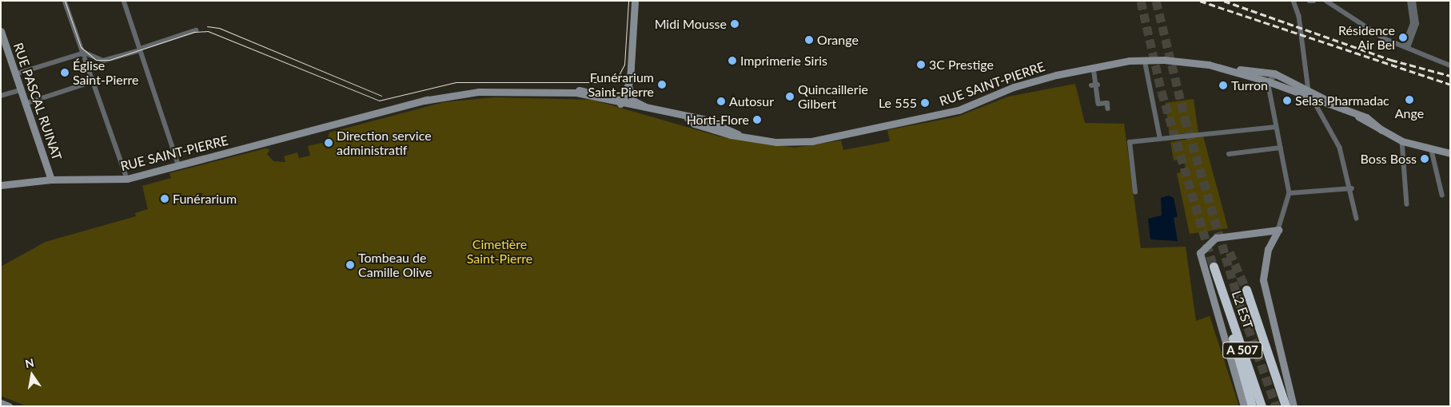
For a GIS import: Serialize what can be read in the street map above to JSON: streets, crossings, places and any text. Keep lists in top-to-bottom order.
{
  "streets": {
    "highway": ["L2 EST", "A 507"],
    "main road": ["RUE SAINT-PIERRE", "RUE PASCAL RUINAT"]
  },
  "crossings": [
    ["RUE SAINT-PIERRE", "RUE PASCAL RUINAT"]
  ],
  "parks": ["Cimetière Saint-Pierre"],
  "places": [
    "Midi Mousse",
    "Résidence Air Bel",
    "Orange",
    "Imprimerie Siris",
    "3C Prestige",
    "Église Saint-Pierre",
    "Funérarium Saint-Pierre",
    "Turron",
    "Quincaillerie Gilbert",
    "Ange",
    "Selas Pharmadac",
    "Autosur",
    "Le 555",
    "Horti-Flore",
    "Direction service administratif",
    "Boss Boss",
    "Funérarium",
    "Tombeau de Camille Olive"
  ],
  "north": "top"
}
